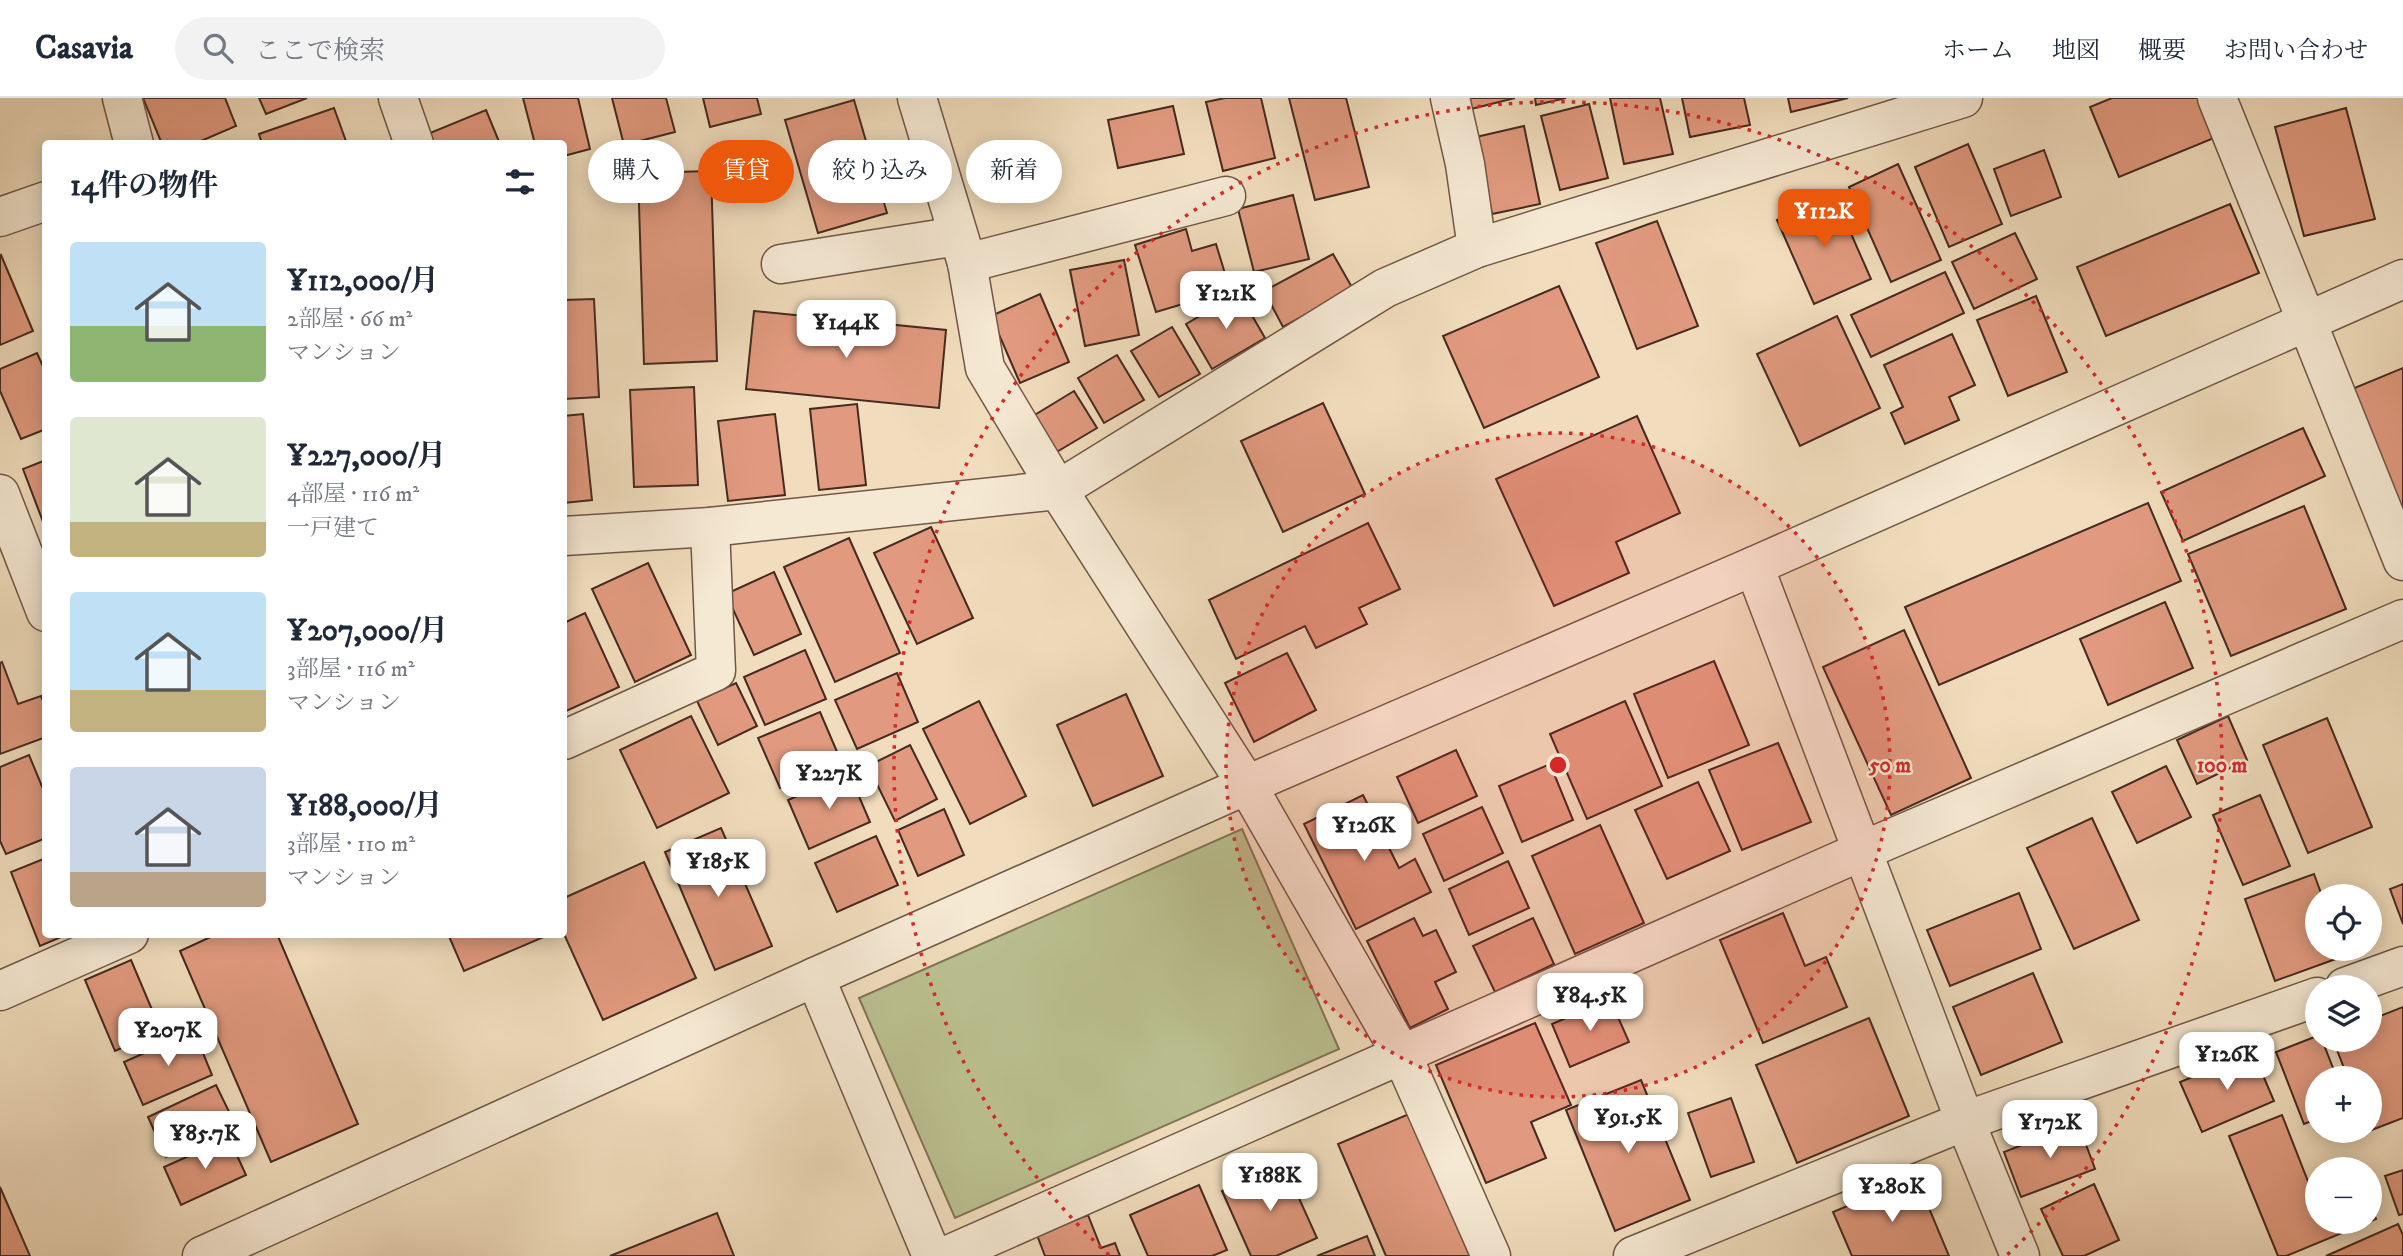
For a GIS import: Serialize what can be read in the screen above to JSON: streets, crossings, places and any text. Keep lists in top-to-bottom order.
{
  "page": {
    "header": "Casavia",
    "search": "ここで検索",
    "nav": [
      "ホーム",
      "地図",
      "概要",
      "お問い合わせ"
    ],
    "chip": [
      "購入",
      "賃貸",
      "絞り込み",
      "新着"
    ],
    "heading": "14件の物件",
    "price": [
      "¥112K",
      "¥121K",
      "¥144K",
      "¥227K",
      "¥126K",
      "¥185K",
      "¥84.5K",
      "¥207K",
      "¥126K",
      "¥91.5K",
      "¥172K",
      "¥85.7K",
      "¥188K",
      "¥280K"
    ],
    "list": [
      {
        "name": "¥112,000/月",
        "note": "2部屋 · 66 m² · マンション"
      },
      {
        "name": "¥227,000/月",
        "note": "4部屋 · 116 m² · 一戸建て"
      },
      {
        "name": "¥207,000/月",
        "note": "3部屋 · 116 m² · マンション"
      },
      {
        "name": "¥188,000/月",
        "note": "3部屋 · 110 m² · マンション"
      }
    ],
    "map_buttons": ["+", "−"]
  },
  "rings": ["50 m", "100 m"]
}
